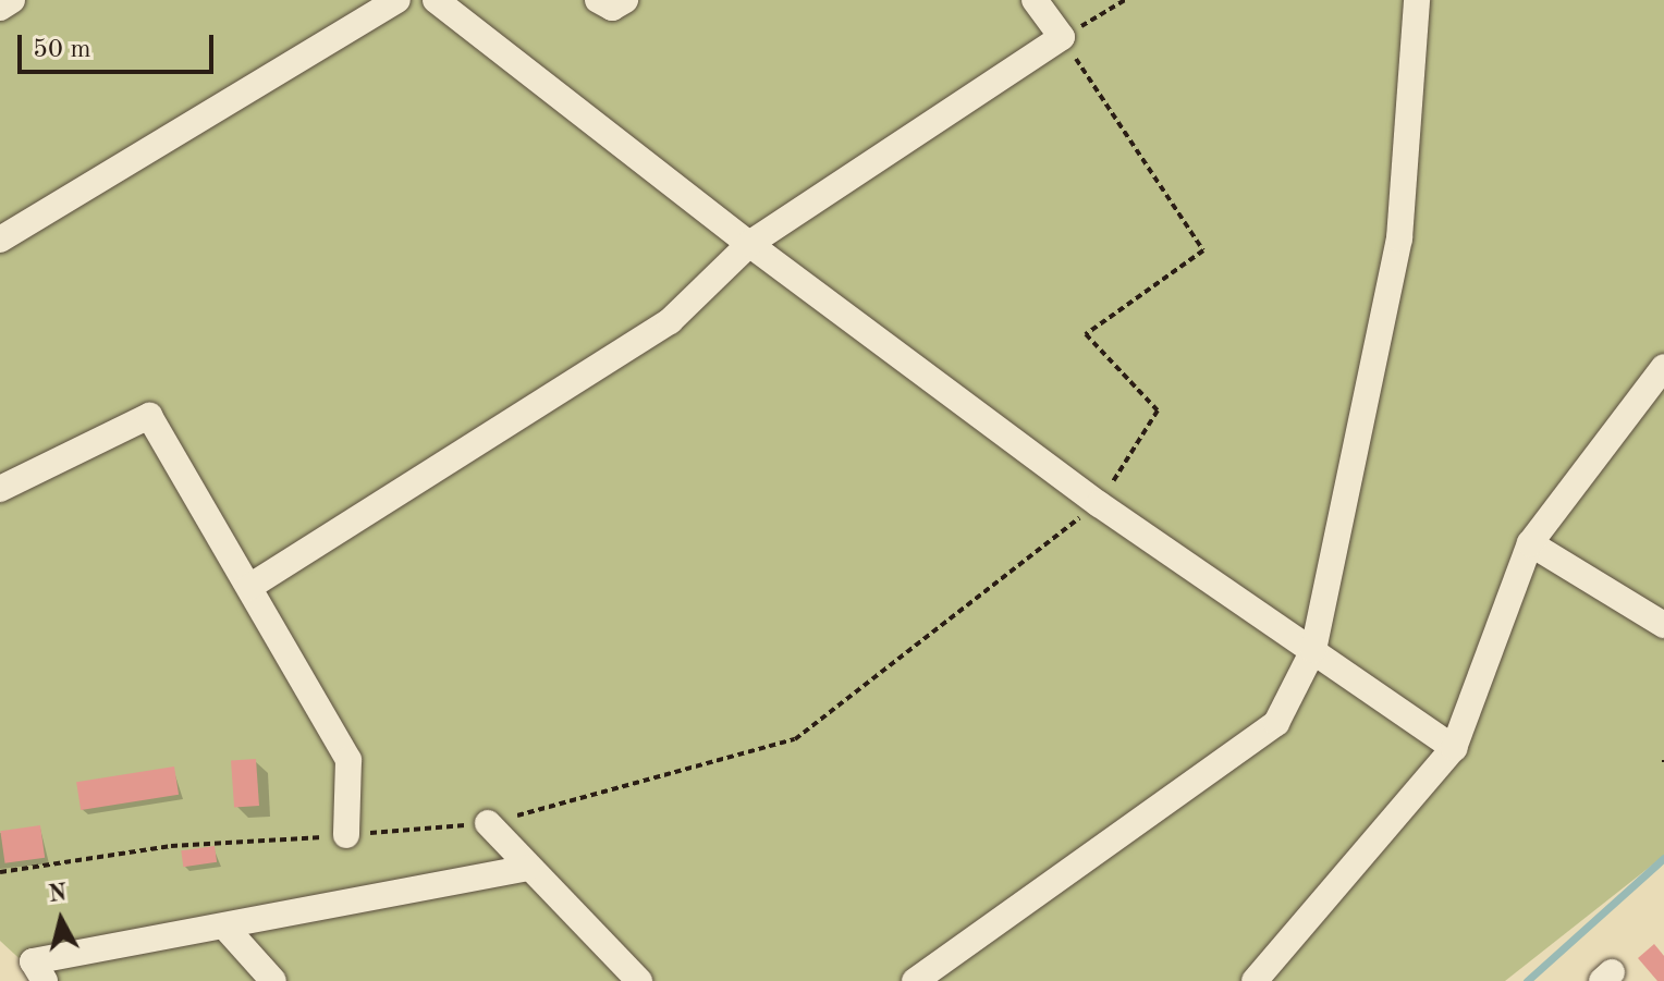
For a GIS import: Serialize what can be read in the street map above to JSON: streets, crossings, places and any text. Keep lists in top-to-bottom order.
{
  "scale_bar": "50 m",
  "north": "top"
}
